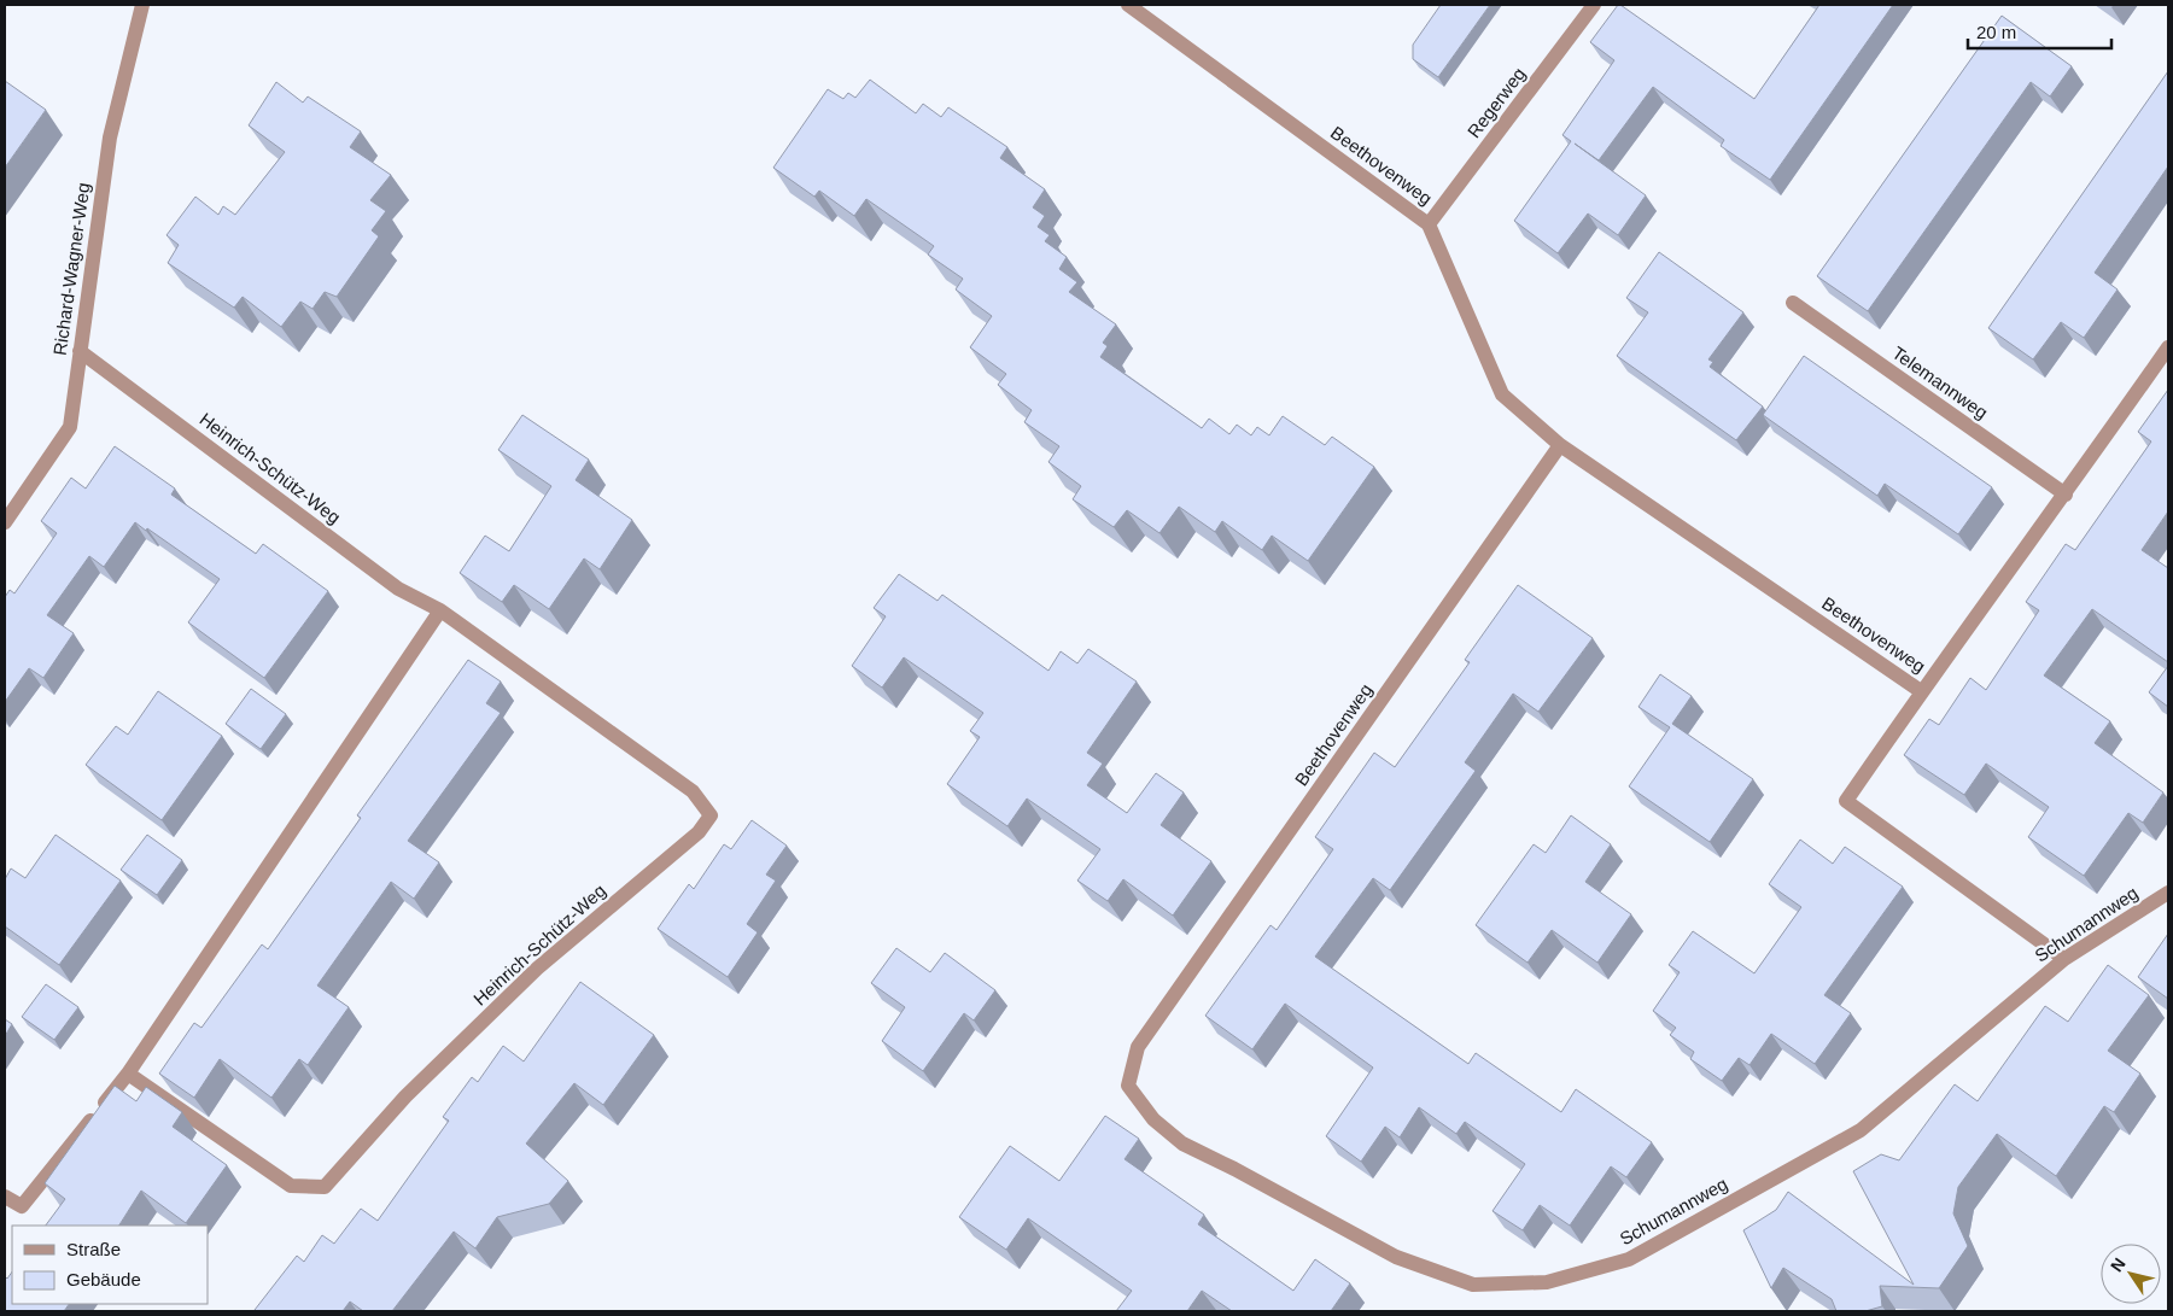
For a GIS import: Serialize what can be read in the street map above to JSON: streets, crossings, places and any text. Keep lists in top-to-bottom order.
{
  "streets": {
    "street": [
      "Regerweg",
      "Beethovenweg",
      "Richard-Wagner-Weg",
      "Telemannweg",
      "Heinrich-Schütz-Weg",
      "Schumannweg"
    ]
  },
  "crossings": [
    ["Regerweg", "Beethovenweg"],
    ["Beethovenweg", "Schumannweg"],
    ["Richard-Wagner-Weg", "Heinrich-Schütz-Weg"]
  ],
  "legend": ["Straße", "Gebäude"],
  "scale_bar": "20 m",
  "north": "top left"
}
